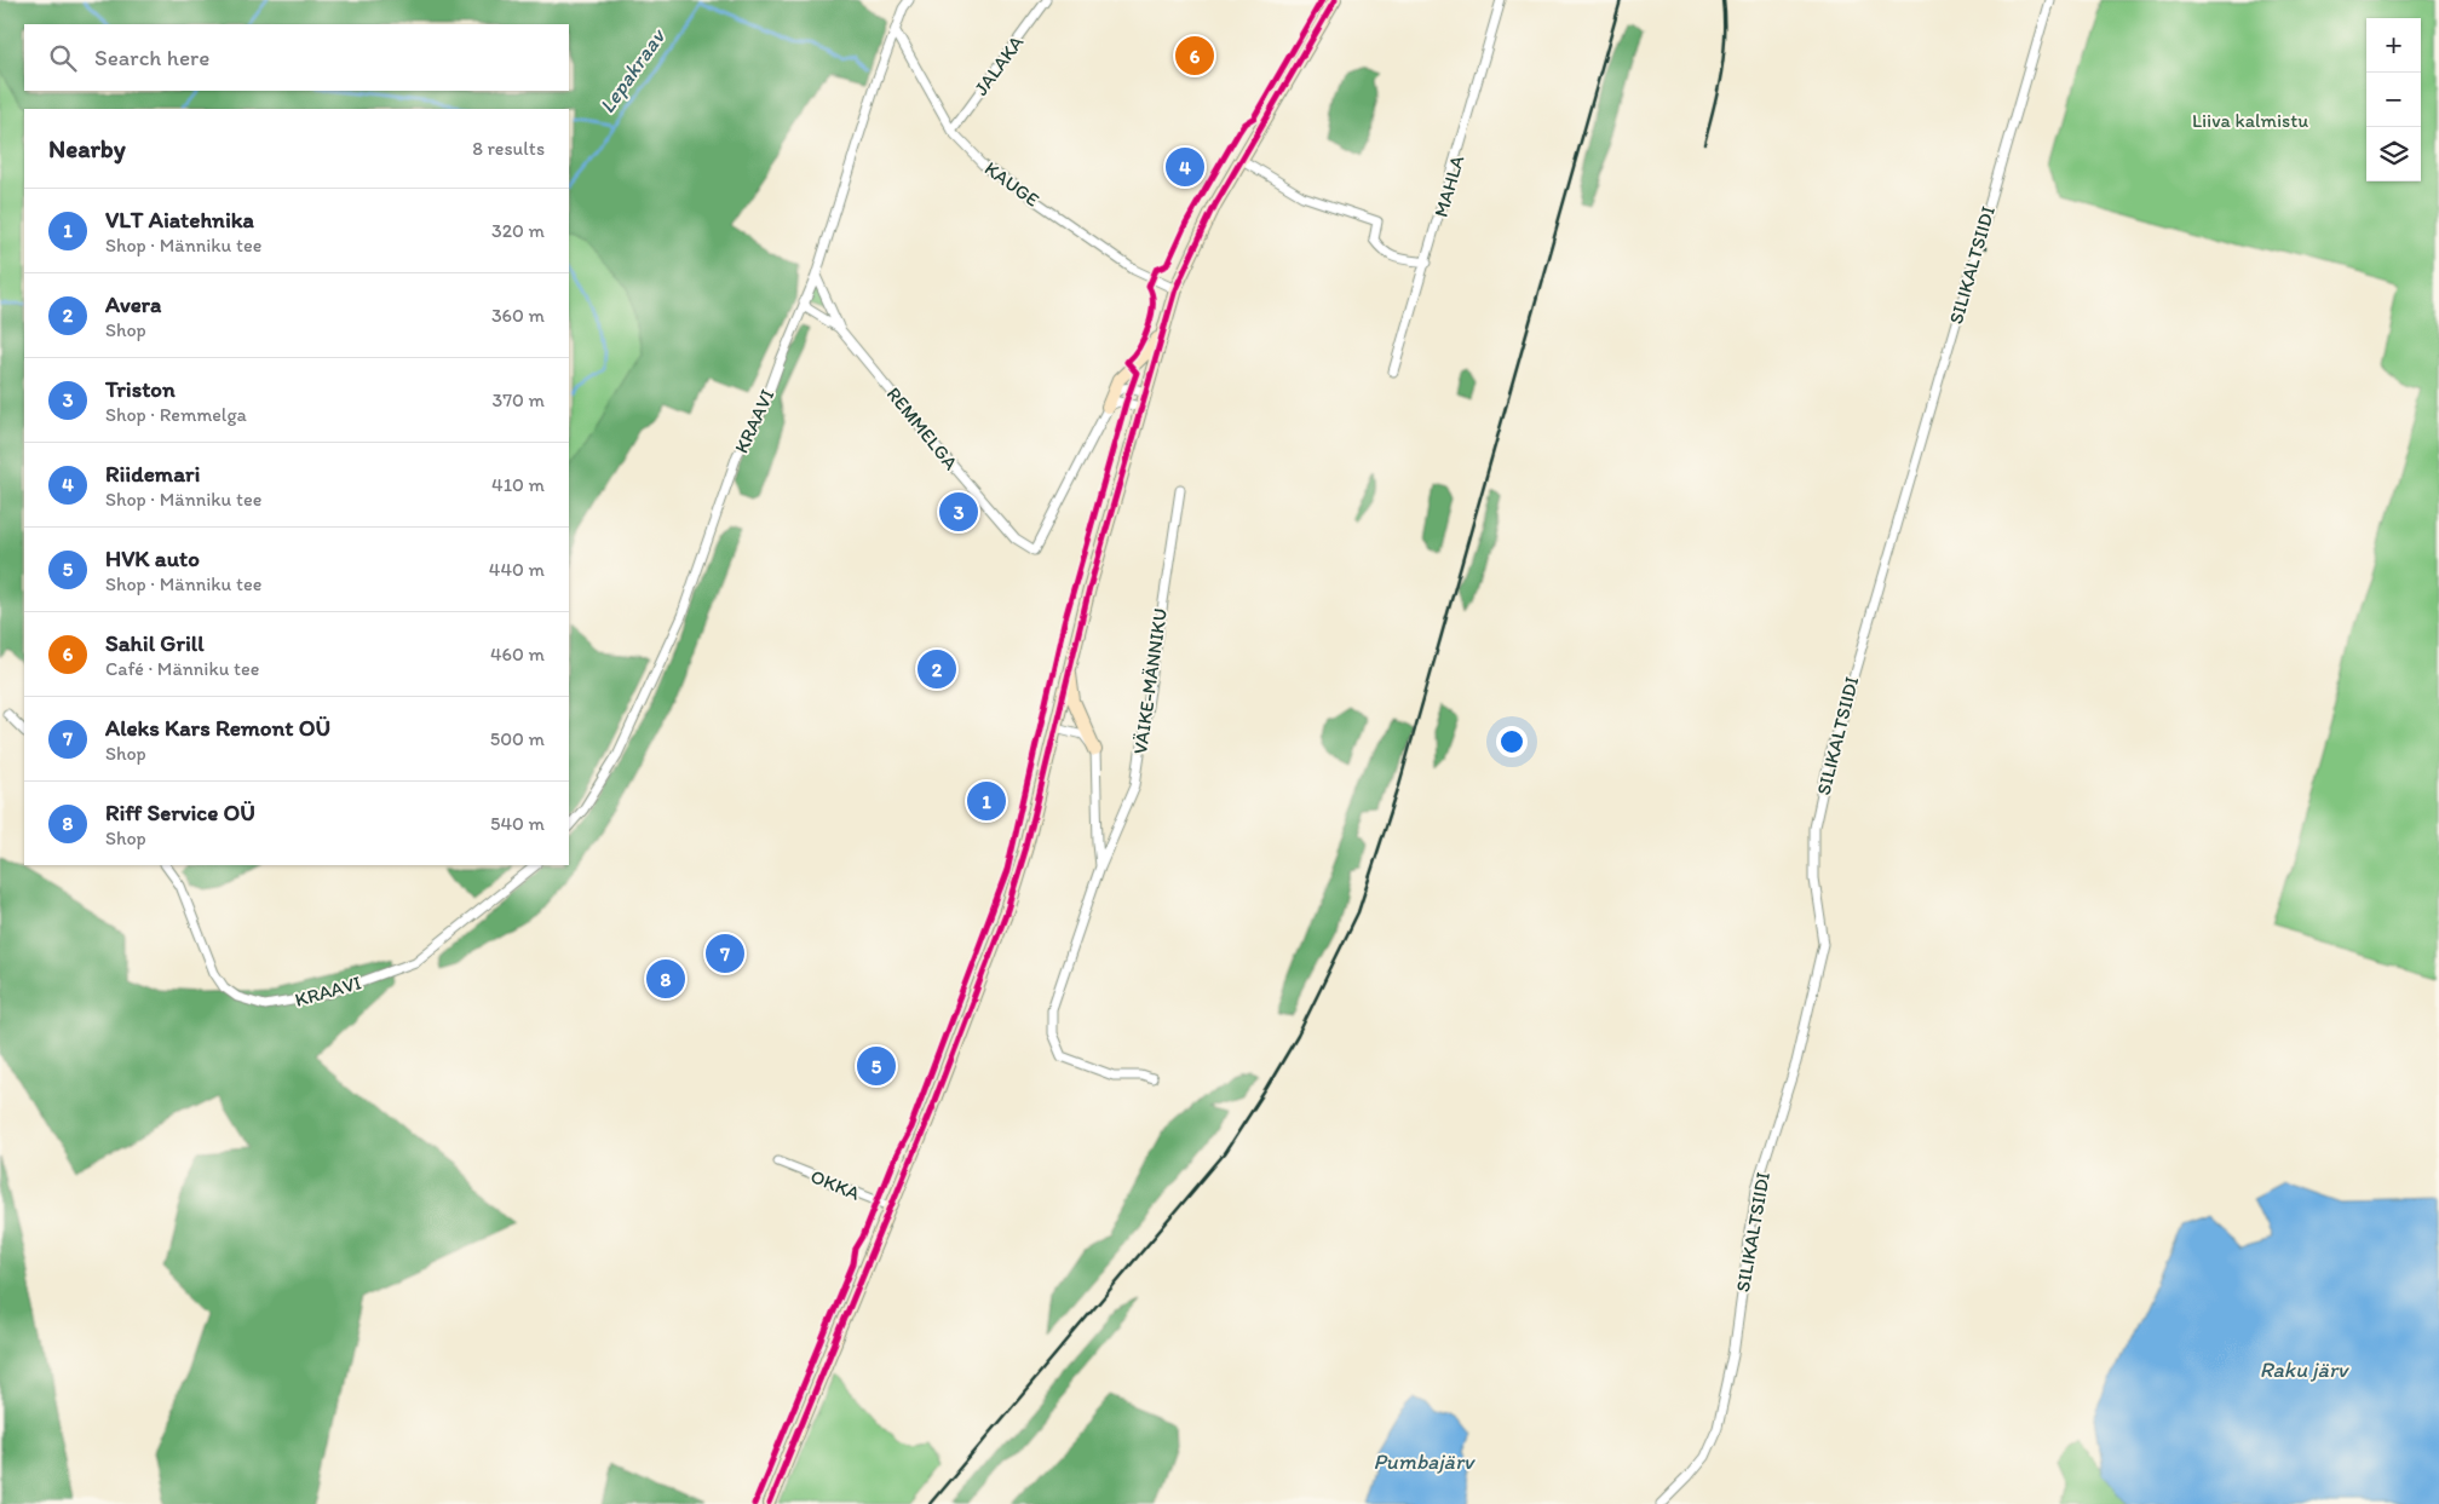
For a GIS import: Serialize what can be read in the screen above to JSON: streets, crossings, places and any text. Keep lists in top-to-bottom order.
{
  "streets": {
    "street": [
      "JALAKA",
      "KAUGE",
      "MAHLA",
      "SILIKALTSIIDI",
      "KRAAVI",
      "REMMELGA",
      "VÄIKE-MÄNNIKU",
      "OKKA"
    ]
  },
  "crossings": [
    ["JALAKA", "KAUGE"],
    ["KAUGE", "KRAAVI"],
    ["KRAAVI", "REMMELGA"]
  ],
  "water": ["Lepakraav", "Raku järv", "Pumbajärv"],
  "parks": ["Liiva kalmistu"],
  "page": {
    "map_buttons": ["+", "−"],
    "search": "Search here",
    "pins": [
      "6",
      "4",
      "3",
      "2",
      "1",
      "7",
      "8",
      "5"
    ],
    "heading": ["Nearby", "8 results"],
    "list": [
      {
        "mark": "1",
        "name": "VLT Aiatehnika",
        "note": "Shop · Männiku tee",
        "value": "320 m"
      },
      {
        "mark": "2",
        "name": "Avera",
        "note": "Shop",
        "value": "360 m"
      },
      {
        "mark": "3",
        "name": "Triston",
        "note": "Shop · Remmelga",
        "value": "370 m"
      },
      {
        "mark": "4",
        "name": "Riidemari",
        "note": "Shop · Männiku tee",
        "value": "410 m"
      },
      {
        "mark": "5",
        "name": "HVK auto",
        "note": "Shop · Männiku tee",
        "value": "440 m"
      },
      {
        "mark": "6",
        "name": "Sahil Grill",
        "note": "Café · Männiku tee",
        "value": "460 m"
      },
      {
        "mark": "7",
        "name": "Aleks Kars Remont OÜ",
        "note": "Shop",
        "value": "500 m"
      },
      {
        "mark": "8",
        "name": "Riff Service OÜ",
        "note": "Shop",
        "value": "540 m"
      }
    ]
  }
}
